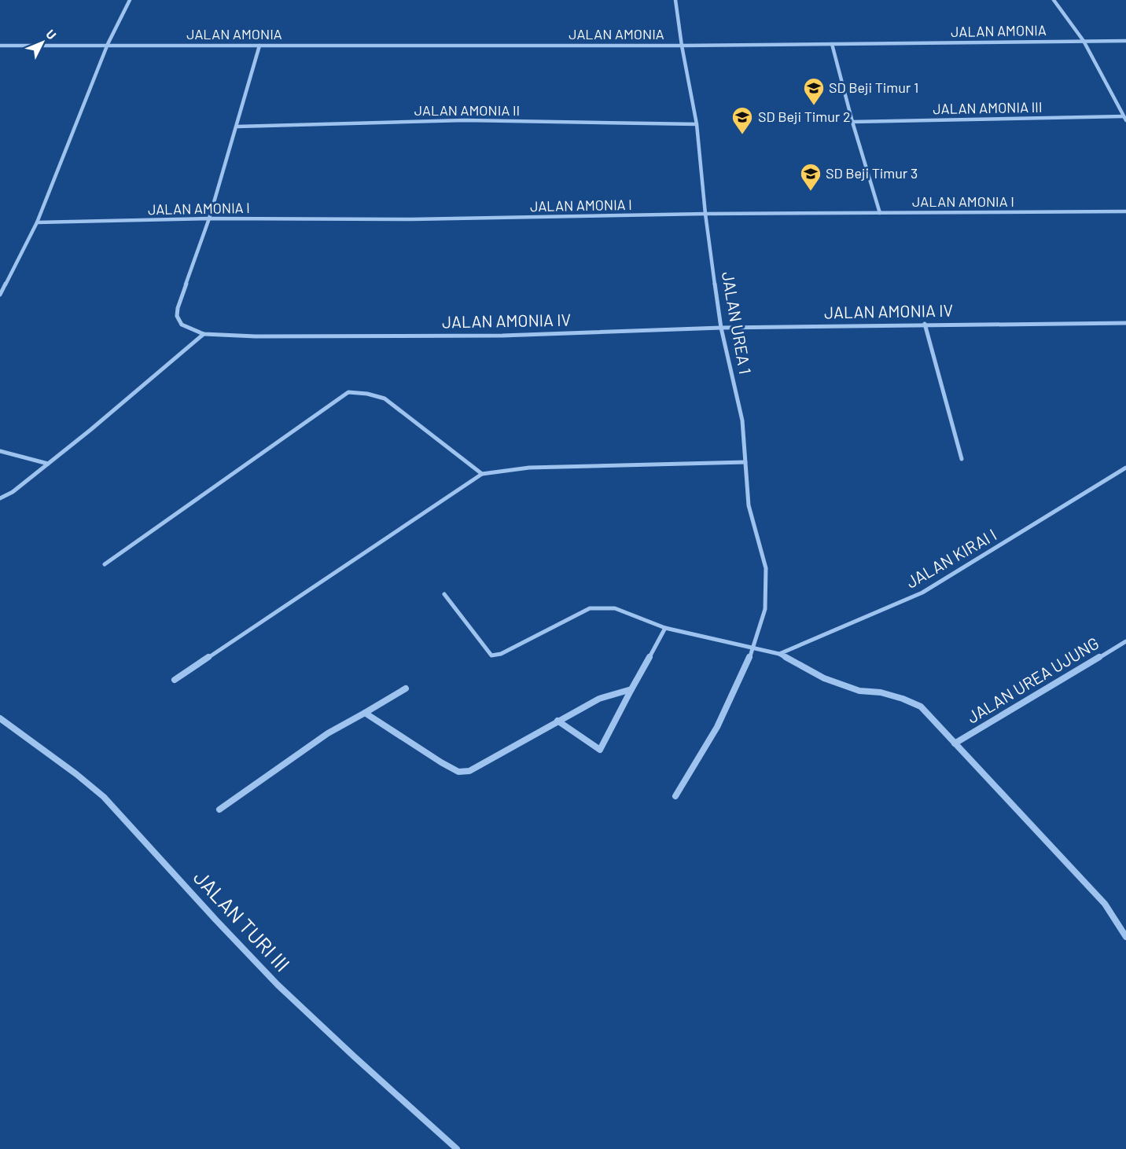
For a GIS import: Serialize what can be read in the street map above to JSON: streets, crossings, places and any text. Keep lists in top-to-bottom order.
{
  "streets": {
    "street": [
      "JALAN AMONIA",
      "JALAN AMONIA III",
      "JALAN AMONIA II",
      "JALAN AMONIA I",
      "JALAN AMONIA IV",
      "JALAN UREA 1",
      "JALAN KIRAI I",
      "JALAN UREA UJUNG",
      "JALAN TURI III"
    ]
  },
  "crossings": [
    ["JALAN AMONIA", "JALAN AMONIA IV"],
    ["JALAN AMONIA", "JALAN UREA 1"],
    ["JALAN AMONIA II", "JALAN AMONIA IV"],
    ["JALAN AMONIA II", "JALAN UREA 1"],
    ["JALAN AMONIA I", "JALAN AMONIA IV"],
    ["JALAN AMONIA I", "JALAN UREA 1"],
    ["JALAN AMONIA IV", "JALAN UREA 1"]
  ],
  "places": {
    "school or university": ["SD Beji Timur 1", "SD Beji Timur 2", "SD Beji Timur 3"]
  },
  "north": "top right"
}
